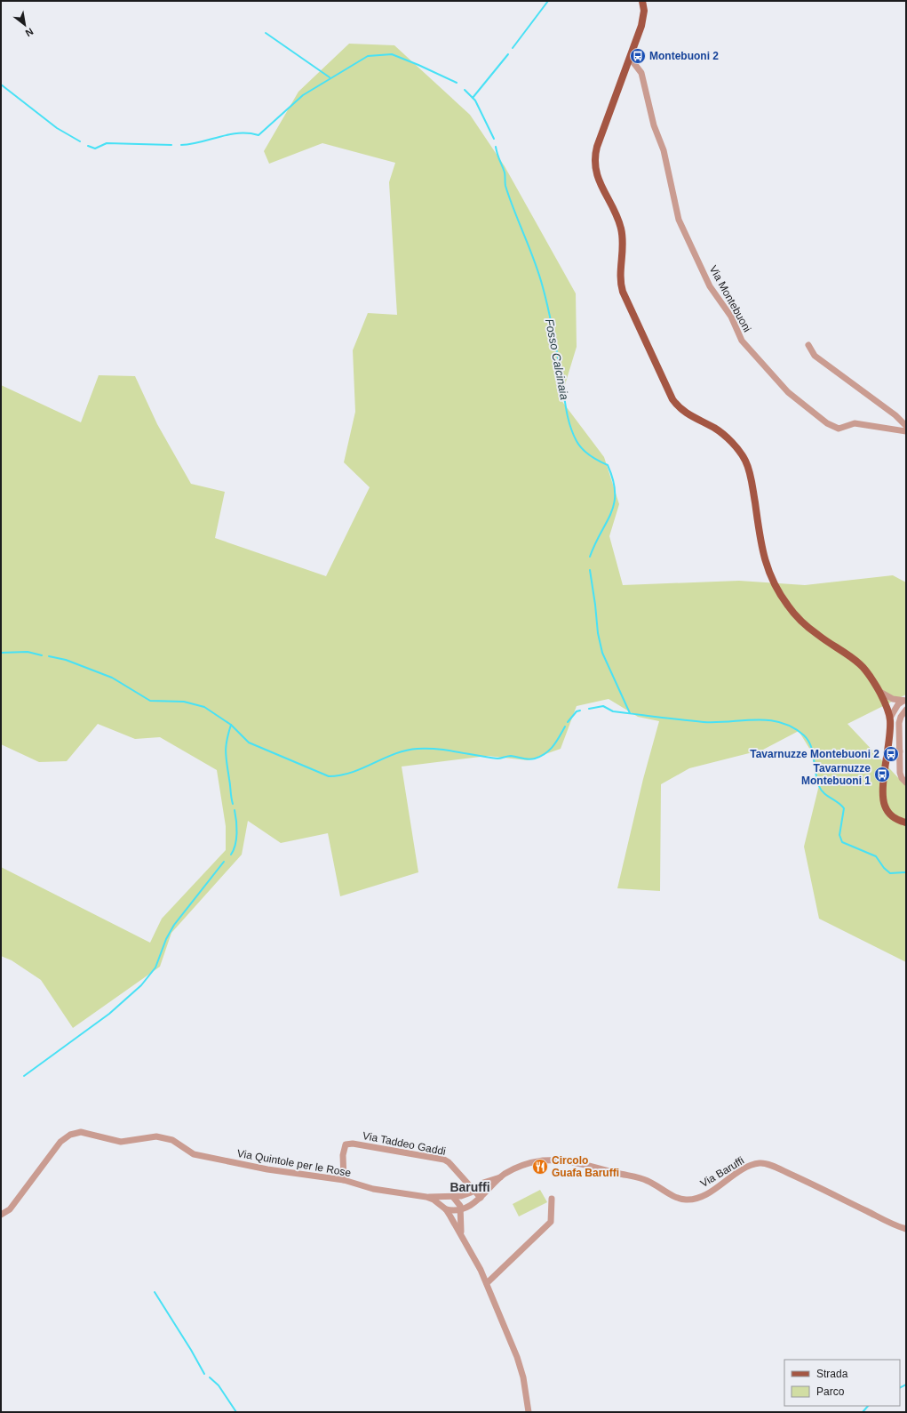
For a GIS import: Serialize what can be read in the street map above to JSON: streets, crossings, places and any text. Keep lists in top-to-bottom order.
{
  "streets": {
    "street": [
      "Via Montebuoni",
      "Via Taddeo Gaddi",
      "Via Quintole per le Rose",
      "Via Baruffi"
    ]
  },
  "crossings": [
    ["Via Taddeo Gaddi", "Via Quintole per le Rose"],
    ["Via Taddeo Gaddi", "Via Baruffi"],
    ["Via Quintole per le Rose", "Via Baruffi"]
  ],
  "districts": ["Baruffi"],
  "water": ["Fosso Calcinaia"],
  "places": {
    "bus stop": ["Montebuoni 2", "Tavarnuzze Montebuoni 2", "Tavarnuzze Montebuoni 1"],
    "restaurant": ["Circolo Guafa Baruffi"]
  },
  "legend": ["Strada", "Parco"],
  "north": "bottom right"
}
